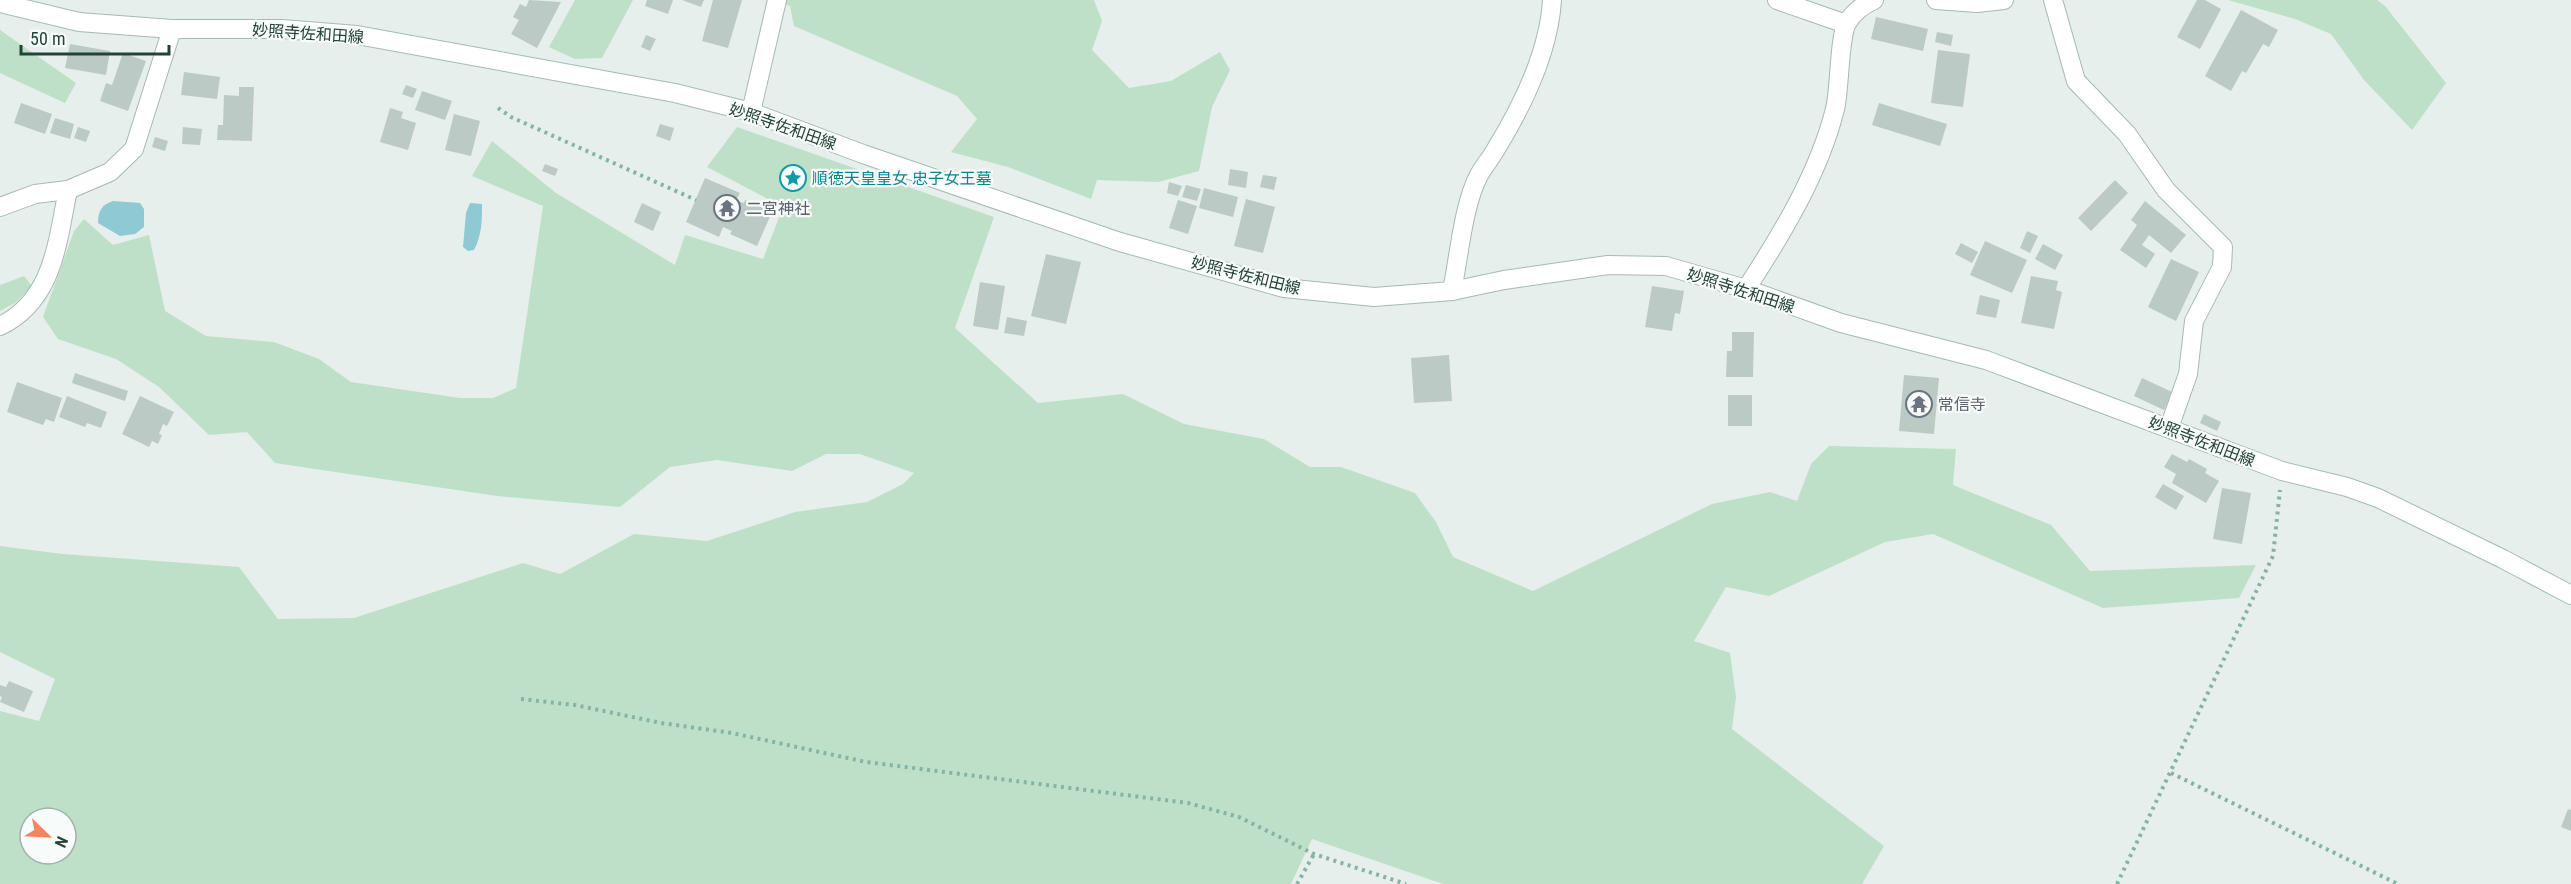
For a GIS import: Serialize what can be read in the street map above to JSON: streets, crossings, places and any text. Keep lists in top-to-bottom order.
{
  "streets": {
    "main road": ["妙照寺佐和田線"]
  },
  "places": {
    "place": ["順徳天皇皇女 忠子女王墓"],
    "temple": ["二宮神社", "常信寺"]
  },
  "scale_bar": "50 m",
  "north": "bottom right"
}
